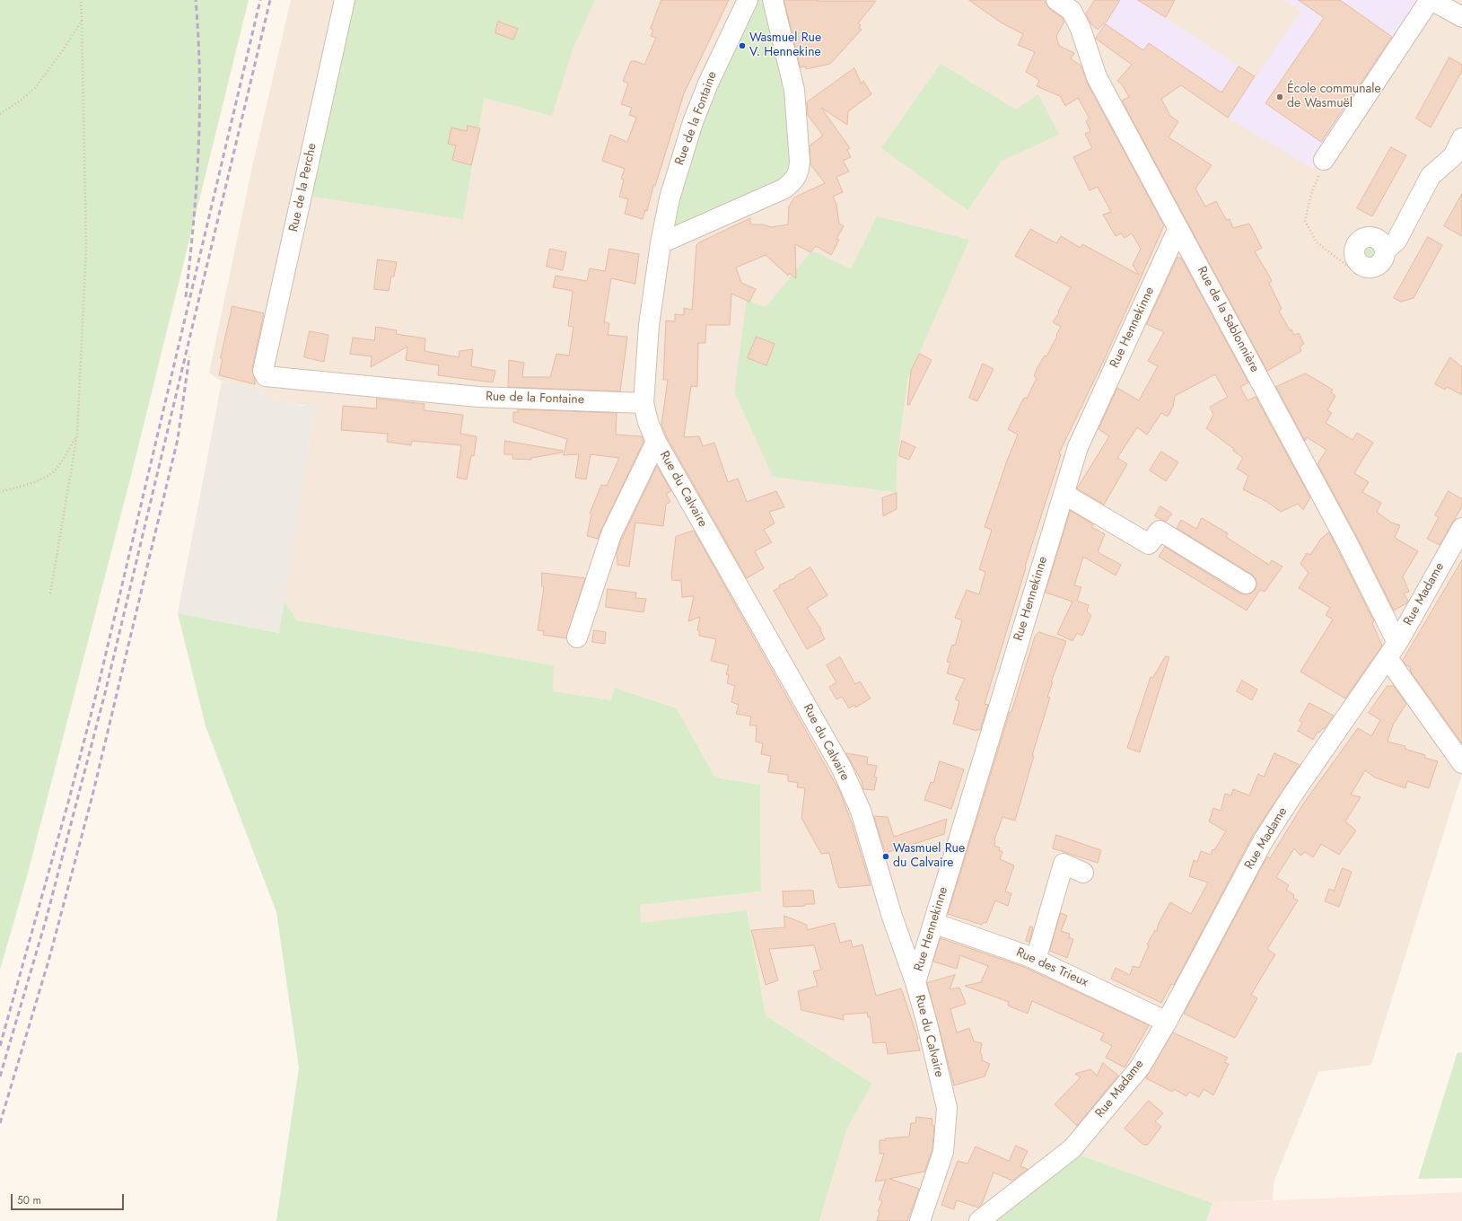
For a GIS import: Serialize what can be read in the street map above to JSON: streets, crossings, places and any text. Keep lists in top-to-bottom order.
{
  "streets": {
    "street": [
      "Rue de la Fontaine",
      "Rue de la Perche",
      "Rue de la Sablonnière",
      "Rue Hennekinne",
      "Rue du Calvaire",
      "Rue Madame",
      "Rue des Trieux"
    ]
  },
  "crossings": [
    ["Rue de la Fontaine", "Rue de la Perche"],
    ["Rue de la Fontaine", "Rue du Calvaire"],
    ["Rue de la Sablonnière", "Rue Hennekinne"],
    ["Rue de la Sablonnière", "Rue Madame"],
    ["Rue Hennekinne", "Rue du Calvaire"],
    ["Rue Hennekinne", "Rue des Trieux"],
    ["Rue Madame", "Rue des Trieux"]
  ],
  "places": ["Wasmuel Rue V. Hennekine", "École communale de Wasmuël", "Wasmuel Rue du Calvaire"],
  "scale_bar": "50 m"
}
